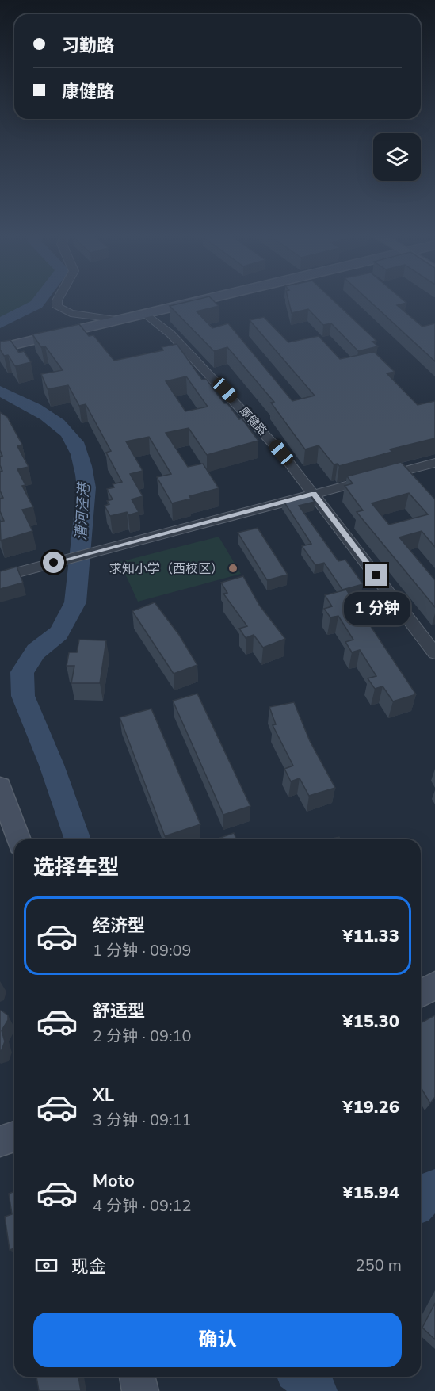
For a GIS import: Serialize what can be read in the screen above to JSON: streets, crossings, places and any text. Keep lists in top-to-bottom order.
{
  "streets": {
    "street": ["康健路"]
  },
  "water": ["漕河泾港"],
  "places": ["求知小学（西校区）"],
  "page": {
    "banner": ["习勤路", "康健路"],
    "bubble": "1 分钟",
    "heading": "选择车型",
    "list": [
      {
        "name": "经济型",
        "note": "1 分钟 · 09:09",
        "value": "¥11.33"
      },
      {
        "name": "舒适型",
        "note": "2 分钟 · 09:10",
        "value": "¥15.30"
      },
      {
        "name": "XL",
        "note": "3 分钟 · 09:11",
        "value": "¥19.26"
      },
      {
        "name": "Moto",
        "note": "4 分钟 · 09:12",
        "value": "¥15.94"
      }
    ],
    "pay": ["现金", "250 m"],
    "buttons": "确认"
  }
}
